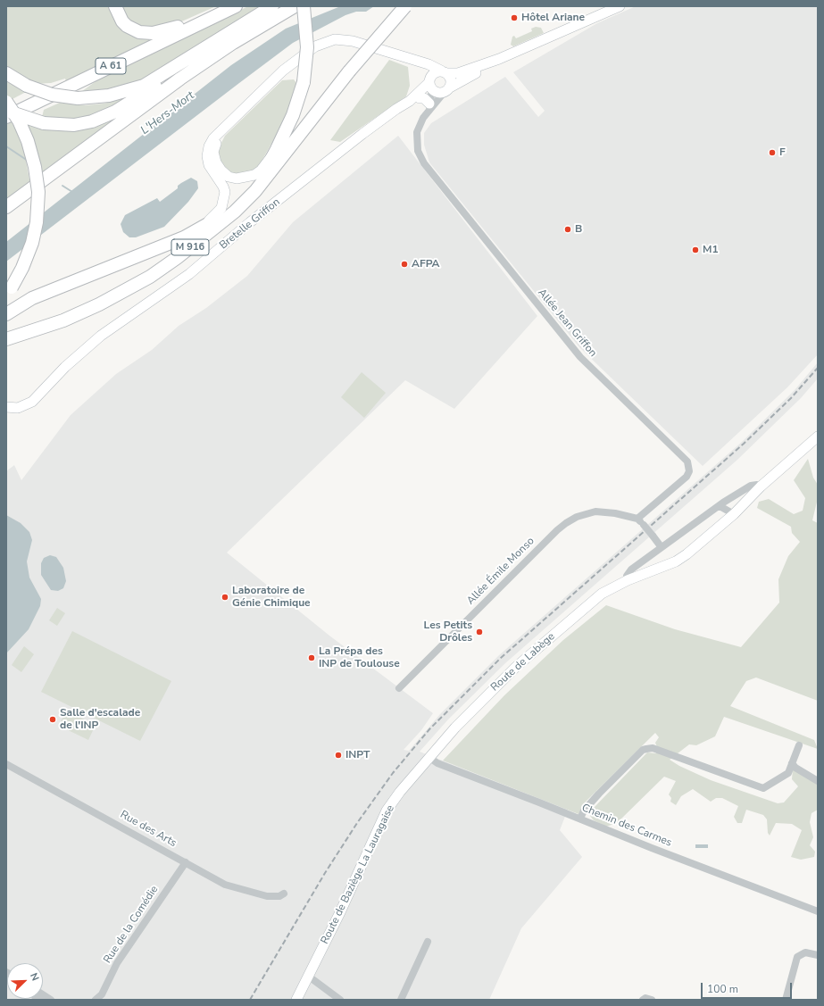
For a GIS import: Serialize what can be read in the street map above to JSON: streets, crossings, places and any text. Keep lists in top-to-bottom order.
{
  "streets": {
    "highway": ["A 61", "M 916"],
    "main road": ["Bretelle Griffon", "Route de Labège", "Route de Baziège La Lauragaise"],
    "street": [
      "Allée Jean Griffon",
      "Allée Émile Monso",
      "Chemin des Carmes",
      "Rue des Arts",
      "Rue de la Comédie"
    ]
  },
  "crossings": [
    ["Bretelle Griffon", "Allée Jean Griffon"],
    ["Allée Jean Griffon", "Allée Émile Monso"],
    ["Route de Labège", "Chemin des Carmes"],
    ["Route de Labège", "Route de Baziège La Lauragaise"],
    ["Chemin des Carmes", "Route de Baziège La Lauragaise"],
    ["Rue des Arts", "Rue de la Comédie"]
  ],
  "water": ["L'Hers-Mort"],
  "places": [
    "Hôtel Ariane",
    "F",
    "B",
    "M1",
    "AFPA",
    "Laboratoire de Génie Chimique",
    "Les Petits Drôles",
    "La Prépa des INP de Toulouse",
    "Salle d'escalade de l'INP",
    "INPT"
  ],
  "scale_bar": "100 m",
  "north": "top right"
}
